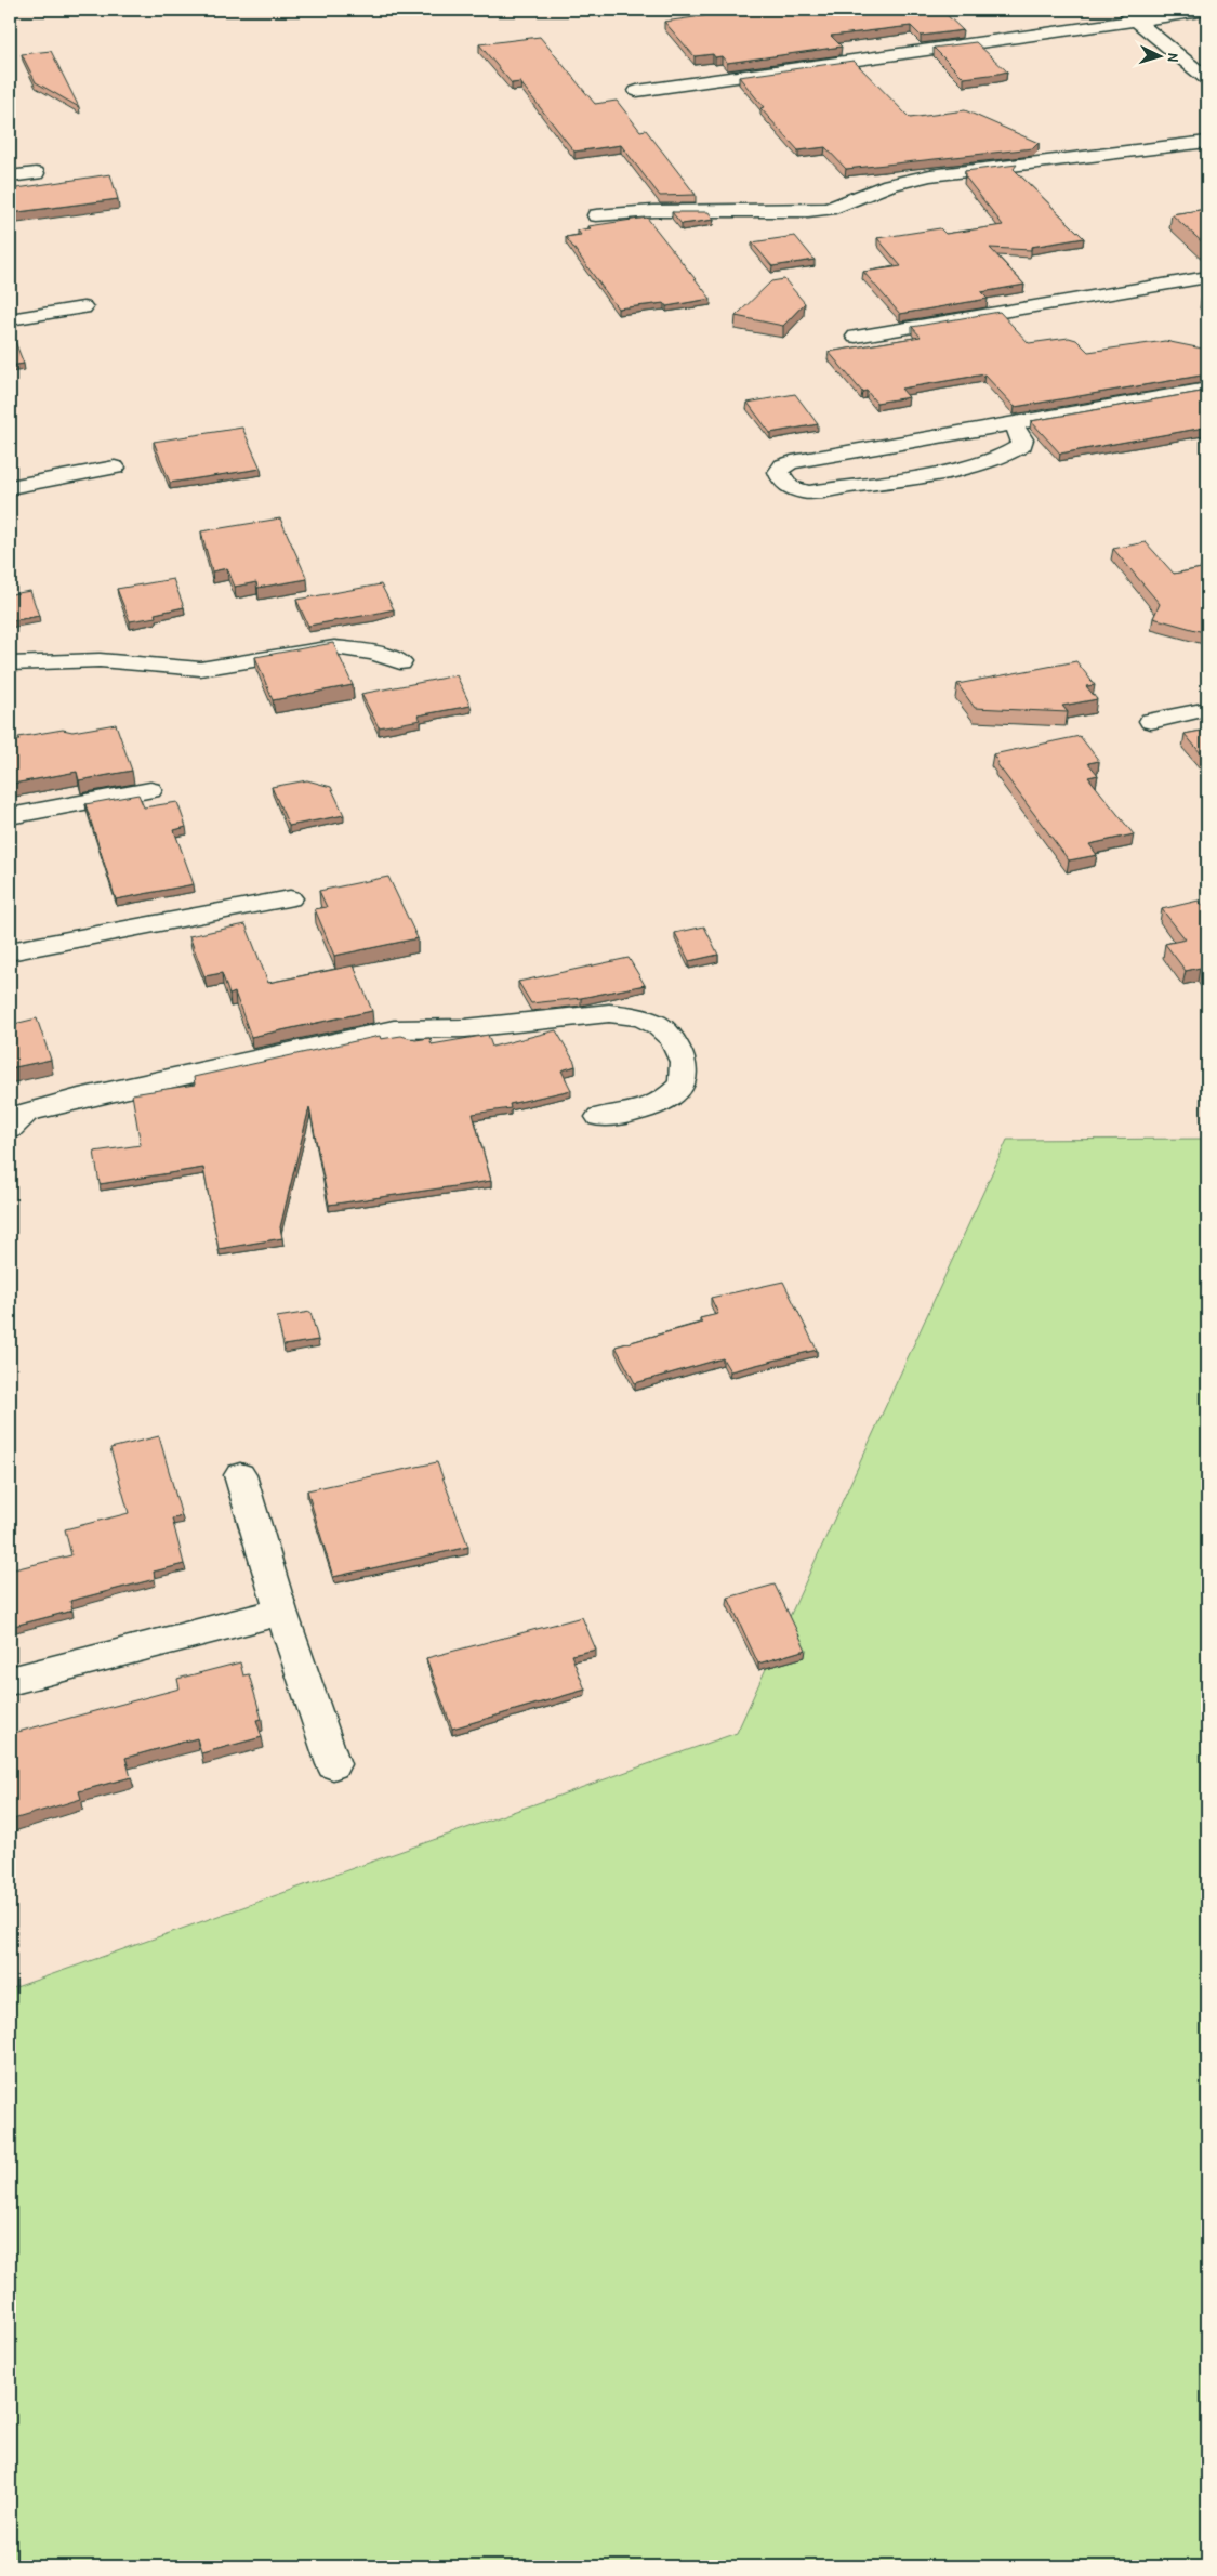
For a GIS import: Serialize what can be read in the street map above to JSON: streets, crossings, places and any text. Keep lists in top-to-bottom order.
{
  "north": "right"
}
